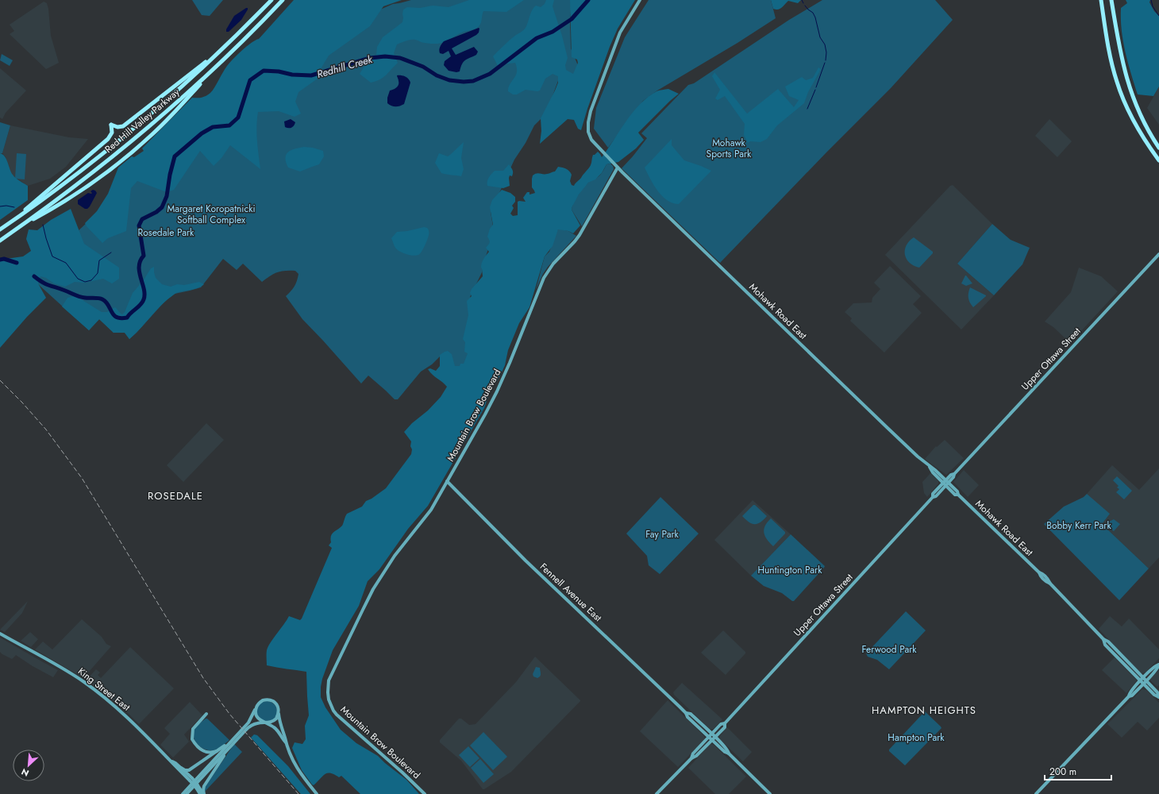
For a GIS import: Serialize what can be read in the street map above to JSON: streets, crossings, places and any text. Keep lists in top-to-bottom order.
{
  "streets": {
    "highway": ["Red Hill Valley Parkway"],
    "main road": [
      "Mohawk Road East",
      "Upper Ottawa Street",
      "Mountain Brow Boulevard",
      "Fennell Avenue East",
      "King Street East"
    ]
  },
  "crossings": [
    ["Mohawk Road East", "Upper Ottawa Street"],
    ["Mohawk Road East", "Mountain Brow Boulevard"],
    ["Upper Ottawa Street", "Fennell Avenue East"],
    ["Mountain Brow Boulevard", "Fennell Avenue East"]
  ],
  "districts": ["ROSEDALE", "HAMPTON HEIGHTS"],
  "water": ["Redhill Creek"],
  "parks": [
    "Mohawk Sports Park",
    "Margaret Koropatnicki Softball Complex",
    "Rosedale Park",
    "Bobby Kerr Park",
    "Fay Park",
    "Huntington Park",
    "Ferwood Park",
    "Hampton Park"
  ],
  "scale_bar": "200 m",
  "north": "bottom left"
}
